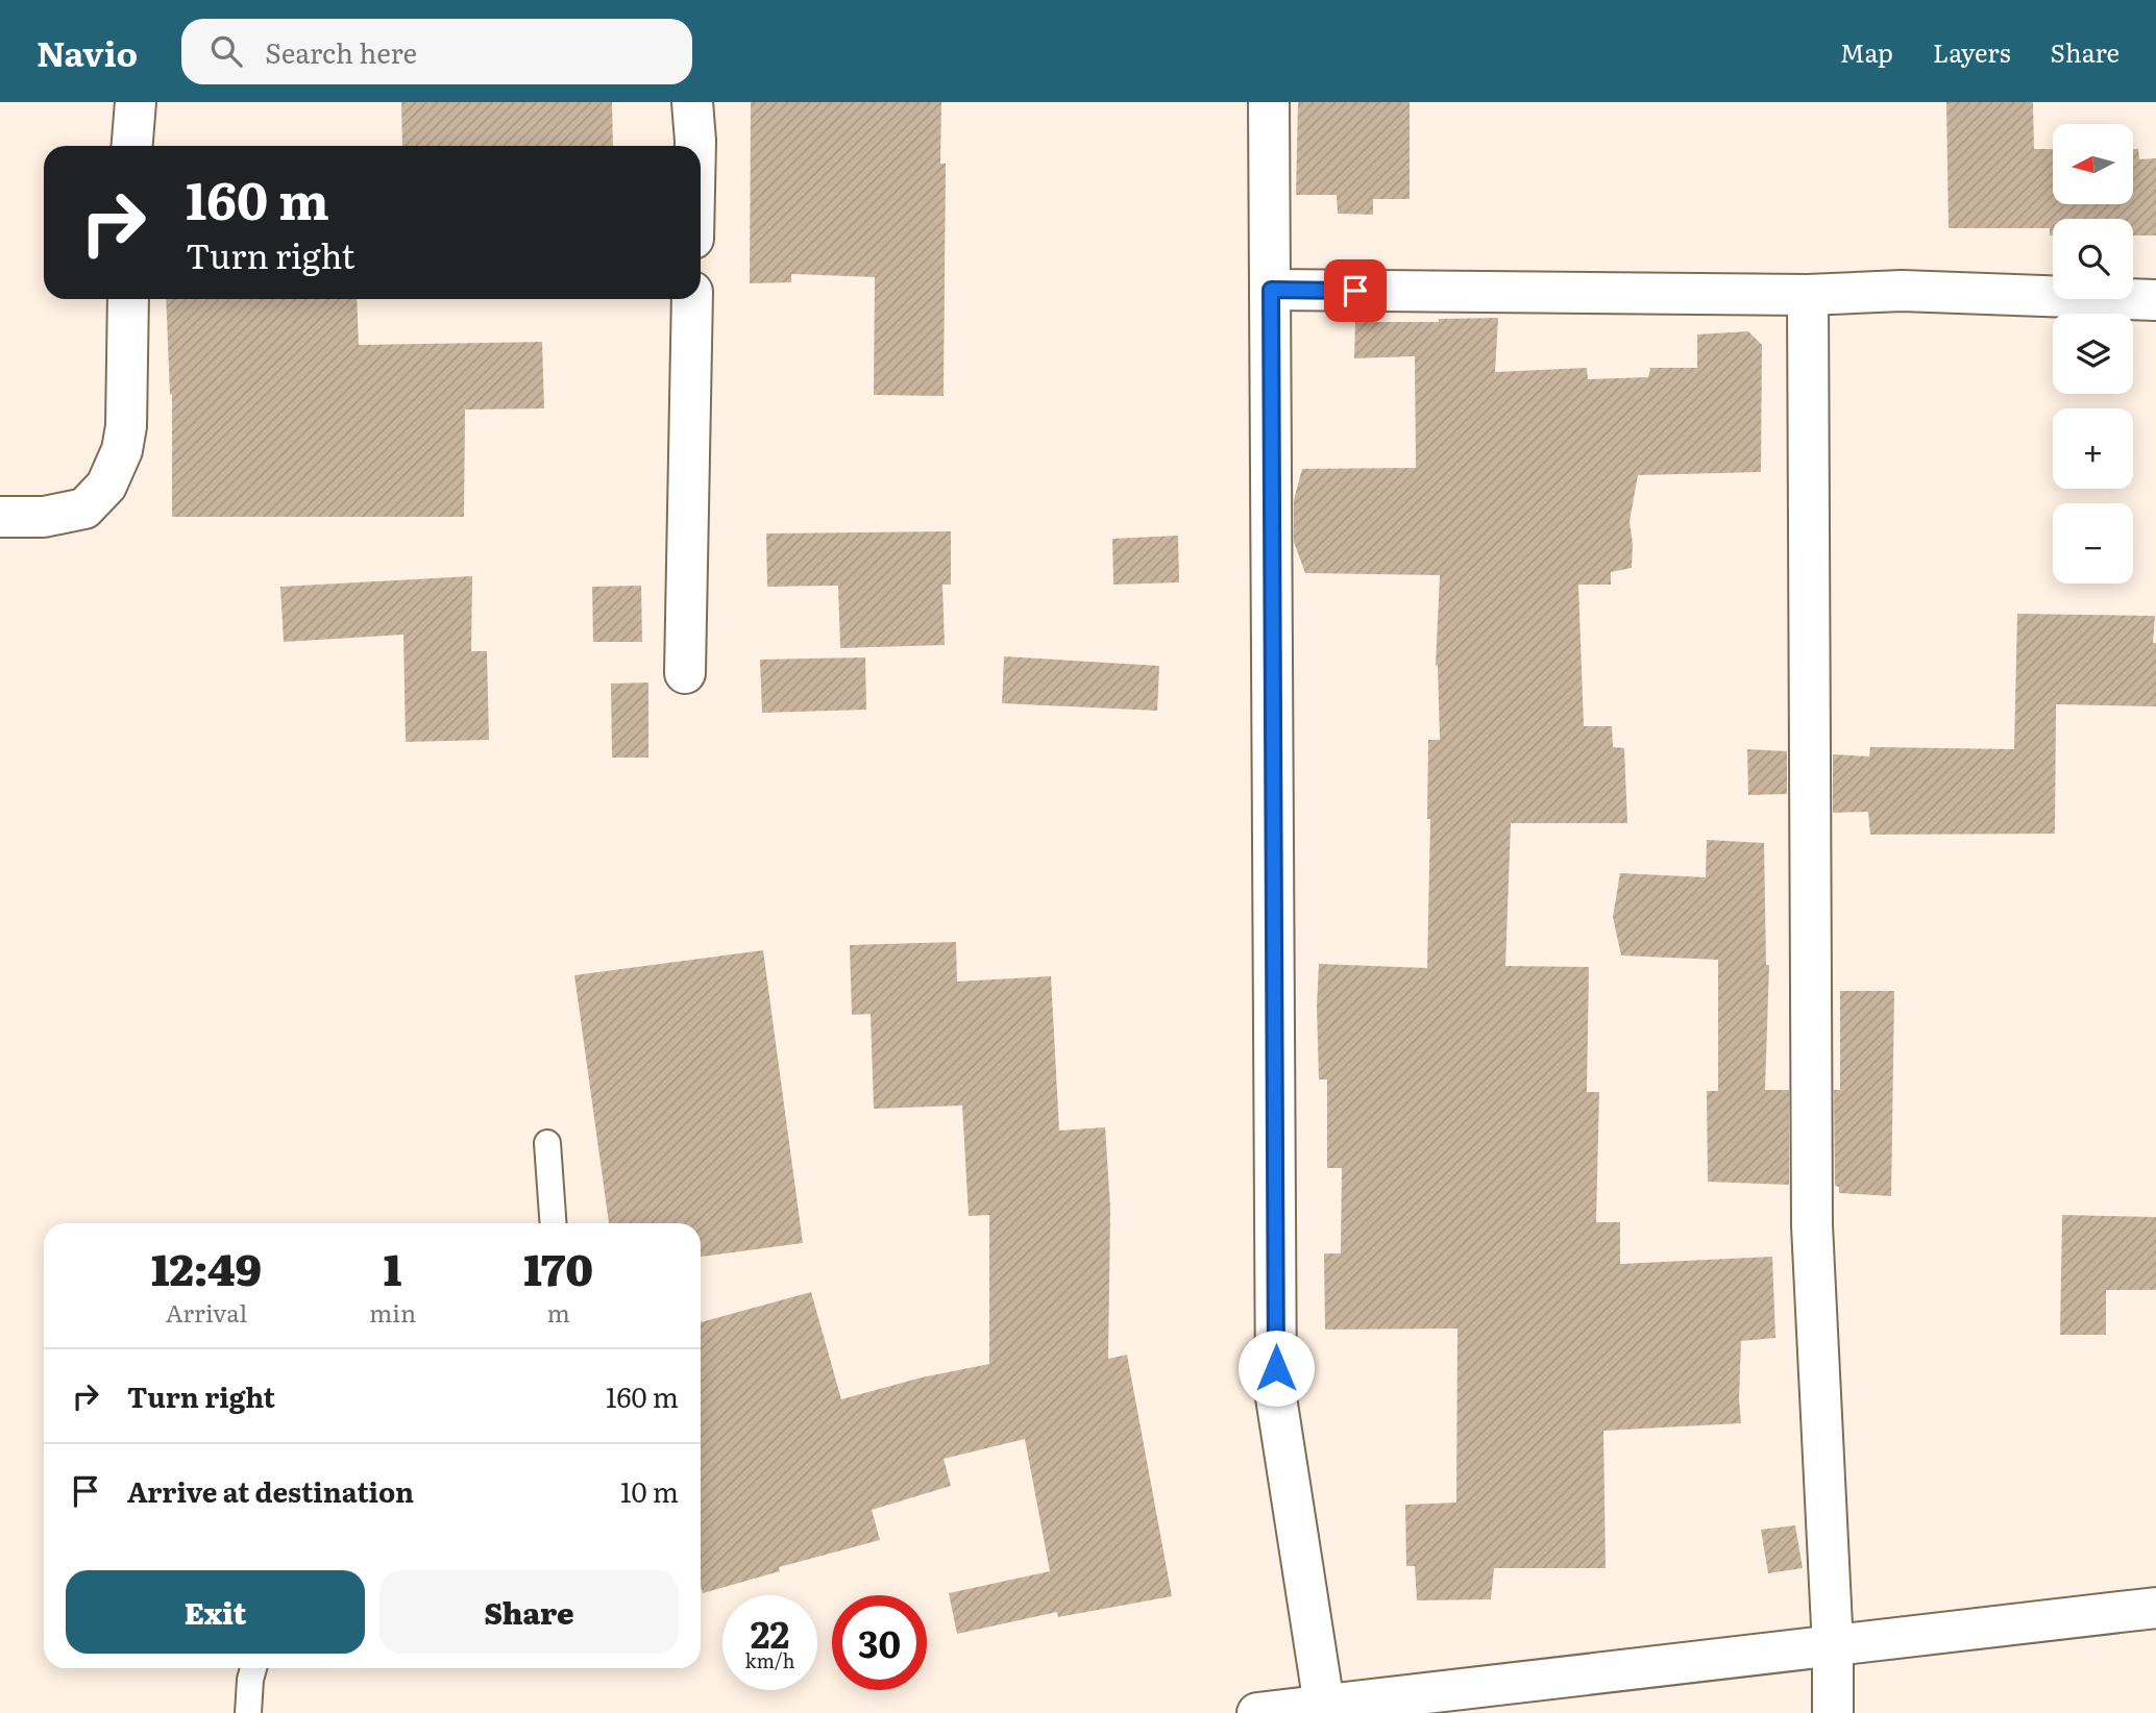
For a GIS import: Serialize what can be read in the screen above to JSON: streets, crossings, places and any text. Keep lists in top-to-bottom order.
{
  "north": "left",
  "page": {
    "header": "Navio",
    "search": "Search here",
    "nav": ["Map", "Layers", "Share"],
    "map_buttons": ["+", "−"],
    "turn": ["160 m", "Turn right"],
    "eta": [
      "12:49",
      "Arrival",
      "1",
      "min",
      "170",
      "m"
    ],
    "list": [
      {
        "name": "Turn right",
        "value": "160 m"
      },
      {
        "name": "Arrive at destination",
        "value": "10 m"
      }
    ],
    "buttons": ["Exit", "Share"],
    "speed": "22 km/h",
    "limit": "30"
  }
}
